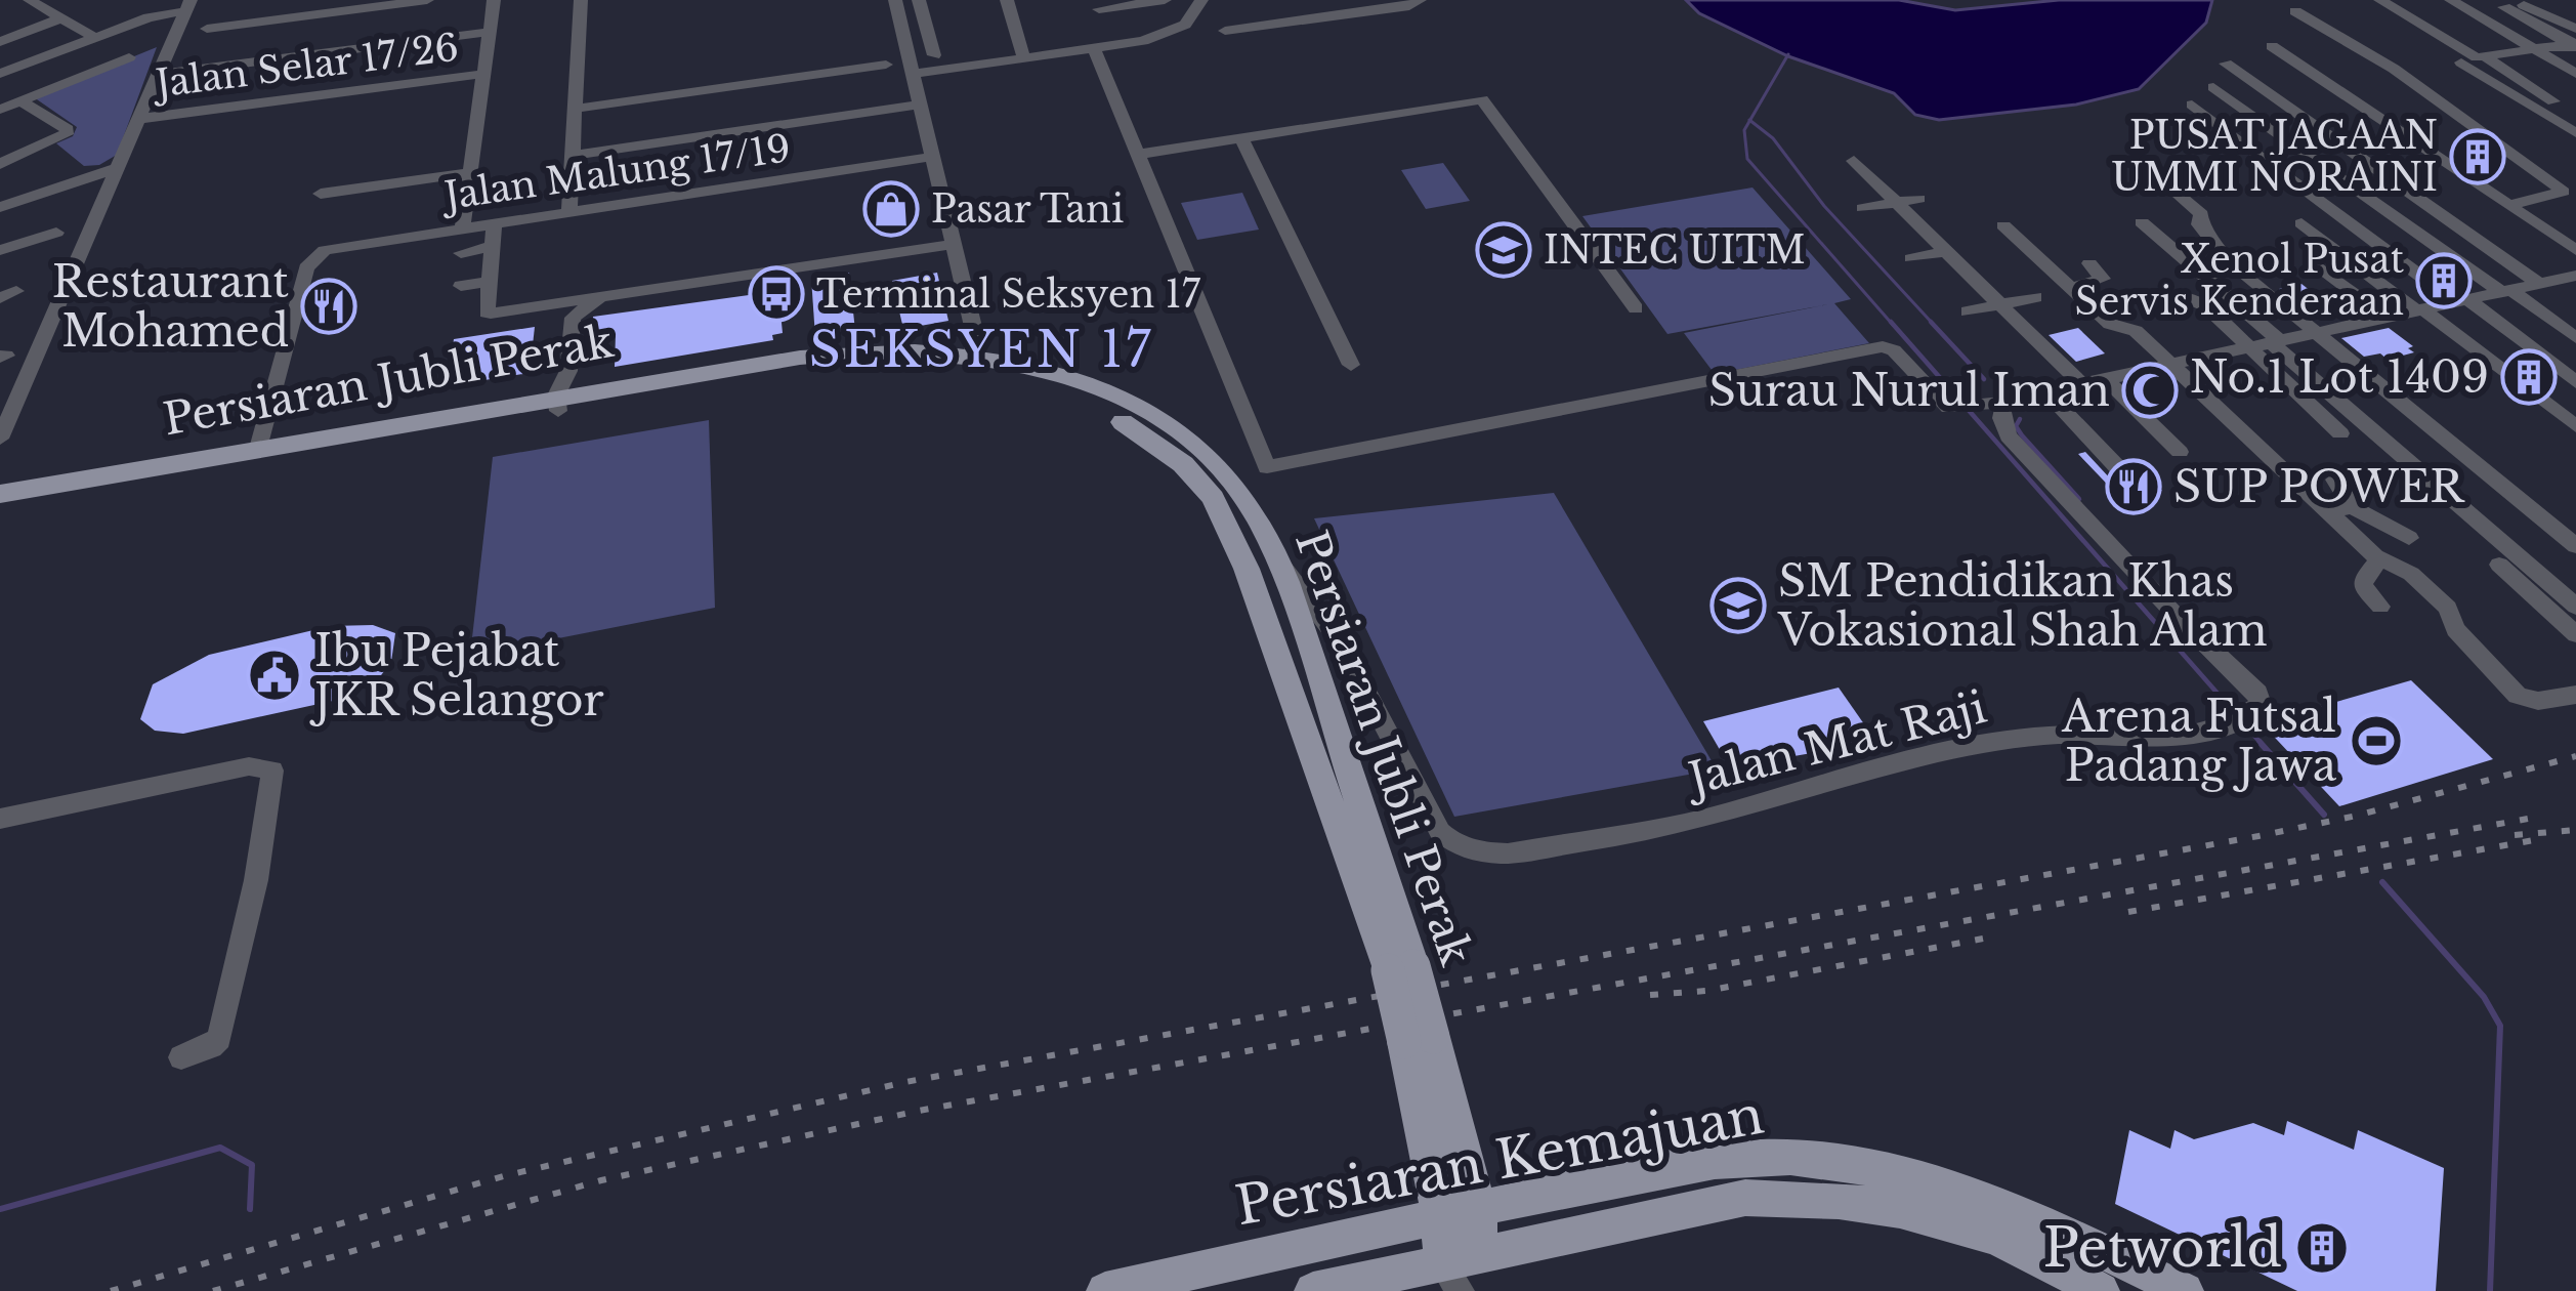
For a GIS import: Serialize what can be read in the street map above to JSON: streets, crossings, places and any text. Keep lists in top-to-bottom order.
{
  "streets": {
    "main road": ["Persiaran Jubli Perak", "Persiaran Kemajuan"],
    "street": ["Jalan Selar 17/26", "Jalan Malung 17/19", "Jalan Mat Raji"]
  },
  "crossings": [
    ["Jalan Malung 17/19", "Persiaran Jubli Perak"],
    ["Persiaran Jubli Perak", "Jalan Mat Raji"],
    ["Persiaran Jubli Perak", "Persiaran Kemajuan"]
  ],
  "districts": ["SEKSYEN 17"],
  "places": {
    "building": [
      "PUSAT JAGAAN UMMI NORAINI",
      "Xenol Pusat Servis Kenderaan",
      "No.1 Lot 1409",
      "Petworld"
    ],
    "shop": ["Pasar Tani"],
    "school or university": ["INTEC UITM", "SM Pendidikan Khas Vokasional Shah Alam"],
    "bus stop": ["Terminal Seksyen 17"],
    "restaurant": ["Restaurant Mohamed", "SUP POWER"],
    "mosque": ["Surau Nurul Iman"],
    "public building": ["Ibu Pejabat JKR Selangor"],
    "sports": ["Arena Futsal Padang Jawa"]
  }
}
